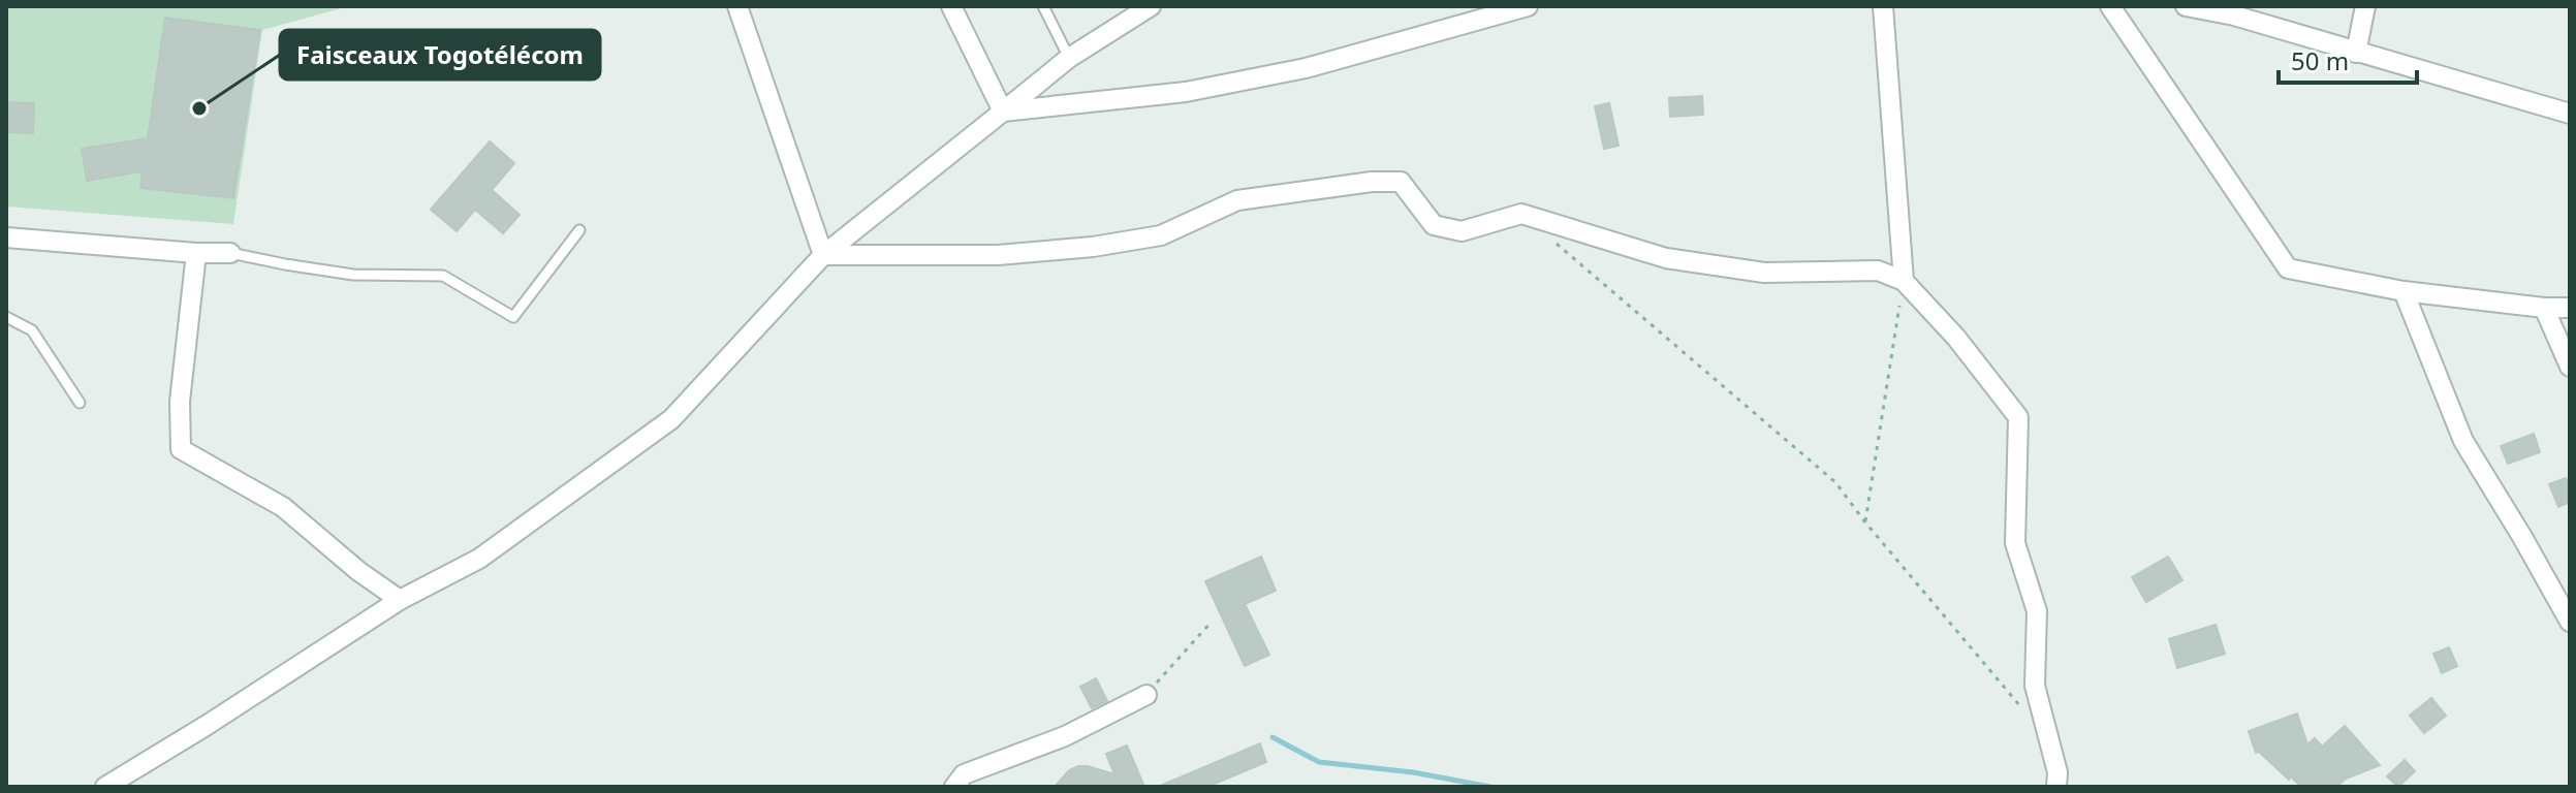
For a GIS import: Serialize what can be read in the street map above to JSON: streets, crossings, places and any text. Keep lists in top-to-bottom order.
{
  "places": ["Faisceaux Togotélécom"],
  "scale_bar": "50 m"
}
